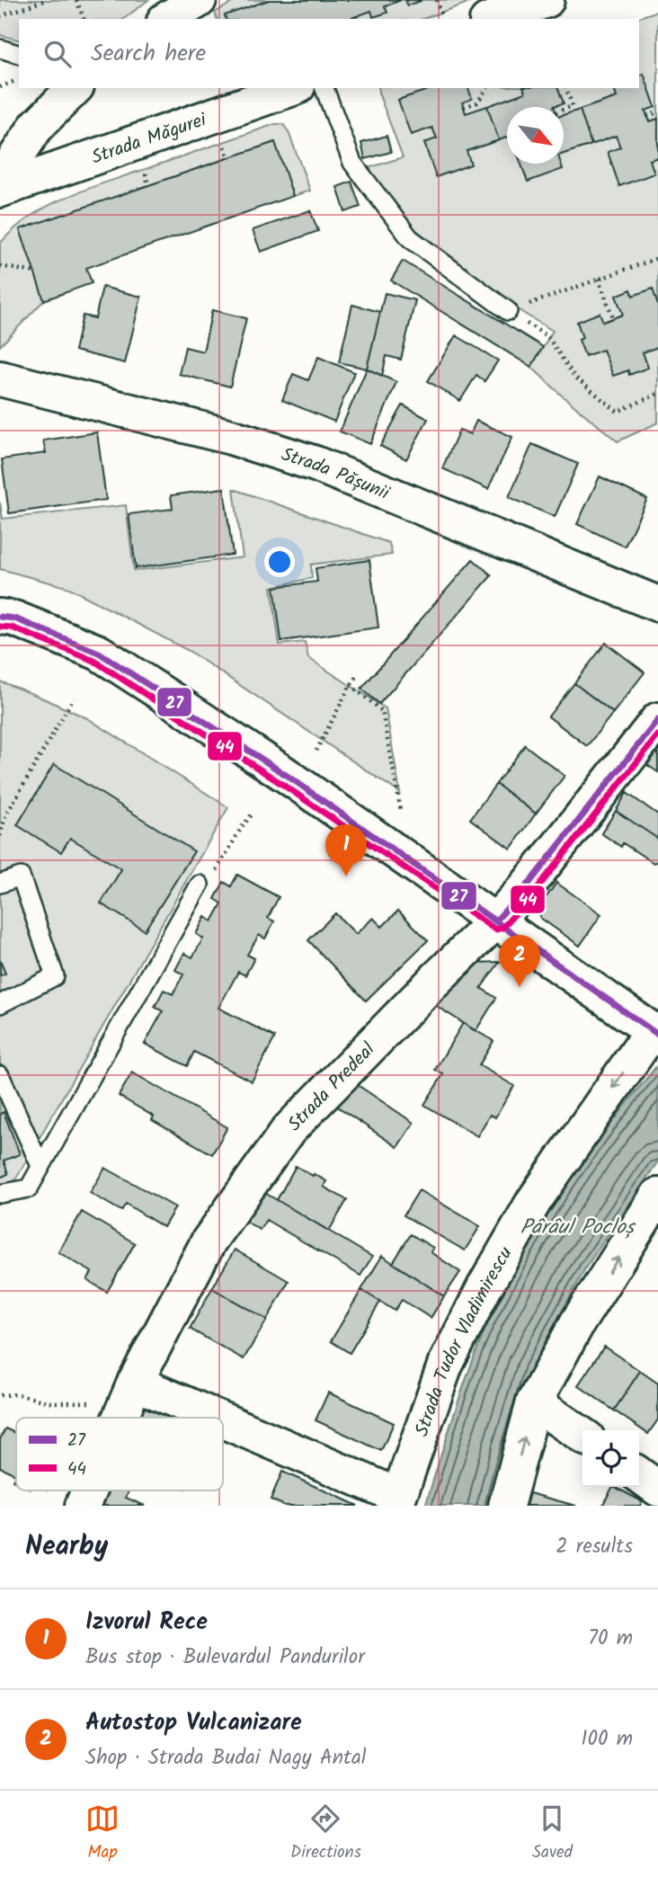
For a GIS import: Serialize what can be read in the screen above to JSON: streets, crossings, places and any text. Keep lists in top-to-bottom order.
{
  "streets": {
    "street": [
      "Strada Măgurei",
      "Strada Pășunii",
      "Strada Predeal",
      "Strada Tudor Vladimirescu"
    ]
  },
  "water": ["Pârâul Pocloș"],
  "lines": ["transit line 27", "transit line 44"],
  "legend": ["27", "44"],
  "north": "bottom right",
  "page": {
    "search": "Search here",
    "pins": ["1", "2"],
    "heading": ["Nearby", "2 results"],
    "list": [
      {
        "mark": "1",
        "name": "Izvorul Rece",
        "note": "Bus stop · Bulevardul Pandurilor",
        "value": "70 m"
      },
      {
        "mark": "2",
        "name": "Autostop Vulcanizare",
        "note": "Shop · Strada Budai Nagy Antal",
        "value": "100 m"
      }
    ],
    "nav": ["Map", "Directions", "Saved"]
  }
}
